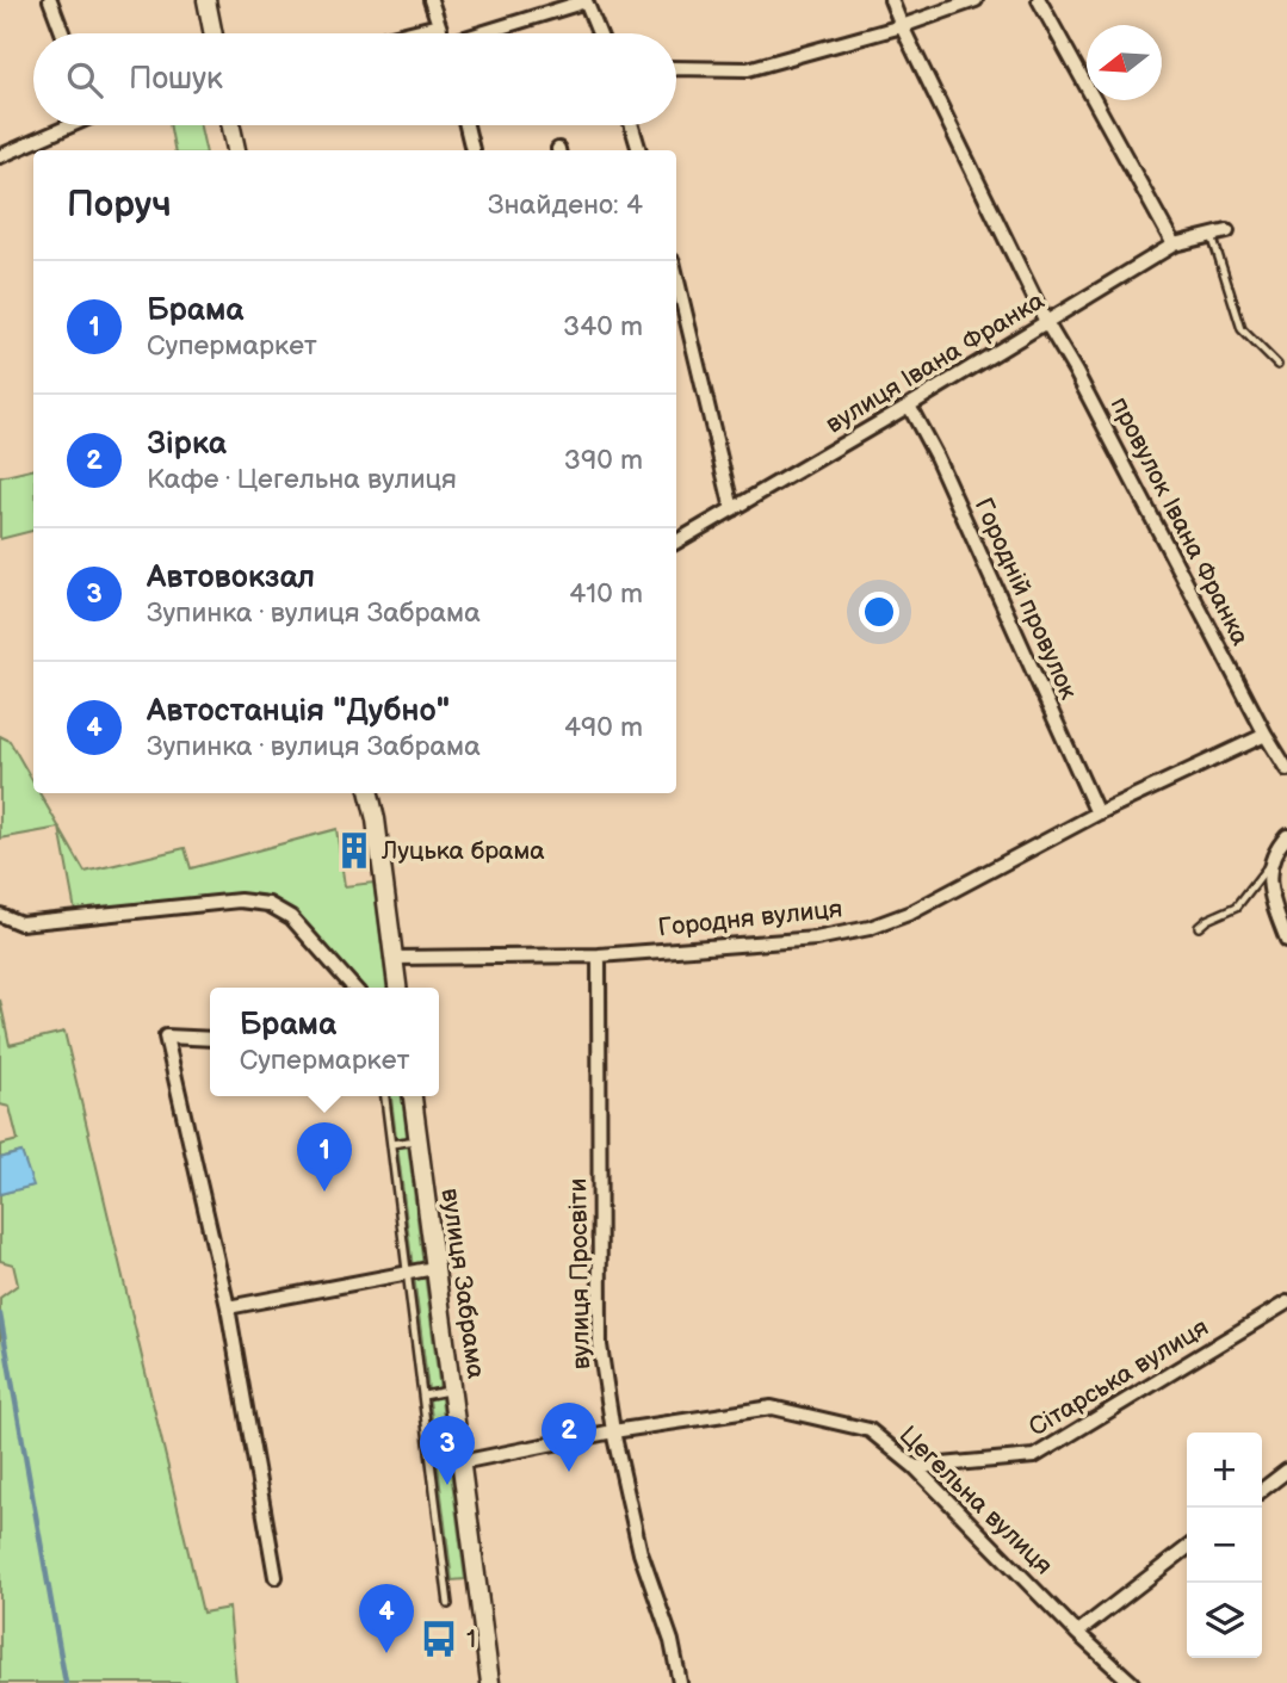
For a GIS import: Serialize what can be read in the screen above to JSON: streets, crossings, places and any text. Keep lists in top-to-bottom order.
{
  "streets": {
    "main road": ["вулиця Забрама"],
    "street": [
      "вулиця Івана Франка",
      "провулок Івана Франка",
      "Городній провулок",
      "Городня вулиця",
      "вулиця Просвіти",
      "Сітарська вулиця",
      "Цегельна вулиця"
    ]
  },
  "crossings": [
    ["вулиця Івана Франка", "провулок Івана Франка"],
    ["вулиця Івана Франка", "Городній провулок"],
    ["провулок Івана Франка", "Городня вулиця"],
    ["Городній провулок", "Городня вулиця"],
    ["Городня вулиця", "вулиця Просвіти"],
    ["вулиця Просвіти", "Цегельна вулиця"],
    ["вулиця Забрама", "Цегельна вулиця"],
    ["Сітарська вулиця", "Цегельна вулиця"]
  ],
  "places": {
    "building": ["Луцька брама"],
    "bus stop": ["1"]
  },
  "north": "left",
  "page": {
    "search": "Пошук",
    "heading": ["Поруч", "Знайдено: 4"],
    "list": [
      {
        "mark": "1",
        "name": "Брама",
        "note": "Супермаркет",
        "value": "340 m"
      },
      {
        "mark": "2",
        "name": "Зірка",
        "note": "Кафе · Цегельна вулиця",
        "value": "390 m"
      },
      {
        "mark": "3",
        "name": "Автовокзал",
        "note": "Зупинка · вулиця Забрама",
        "value": "410 m"
      },
      {
        "mark": "4",
        "name": "Автостанція \"Дубно\"",
        "note": "Зупинка · вулиця Забрама",
        "value": "490 m"
      }
    ],
    "popup": ["Брама", "Супермаркет"],
    "pins": [
      "1",
      "2",
      "3",
      "4"
    ],
    "map_buttons": ["+", "−"]
  }
}
